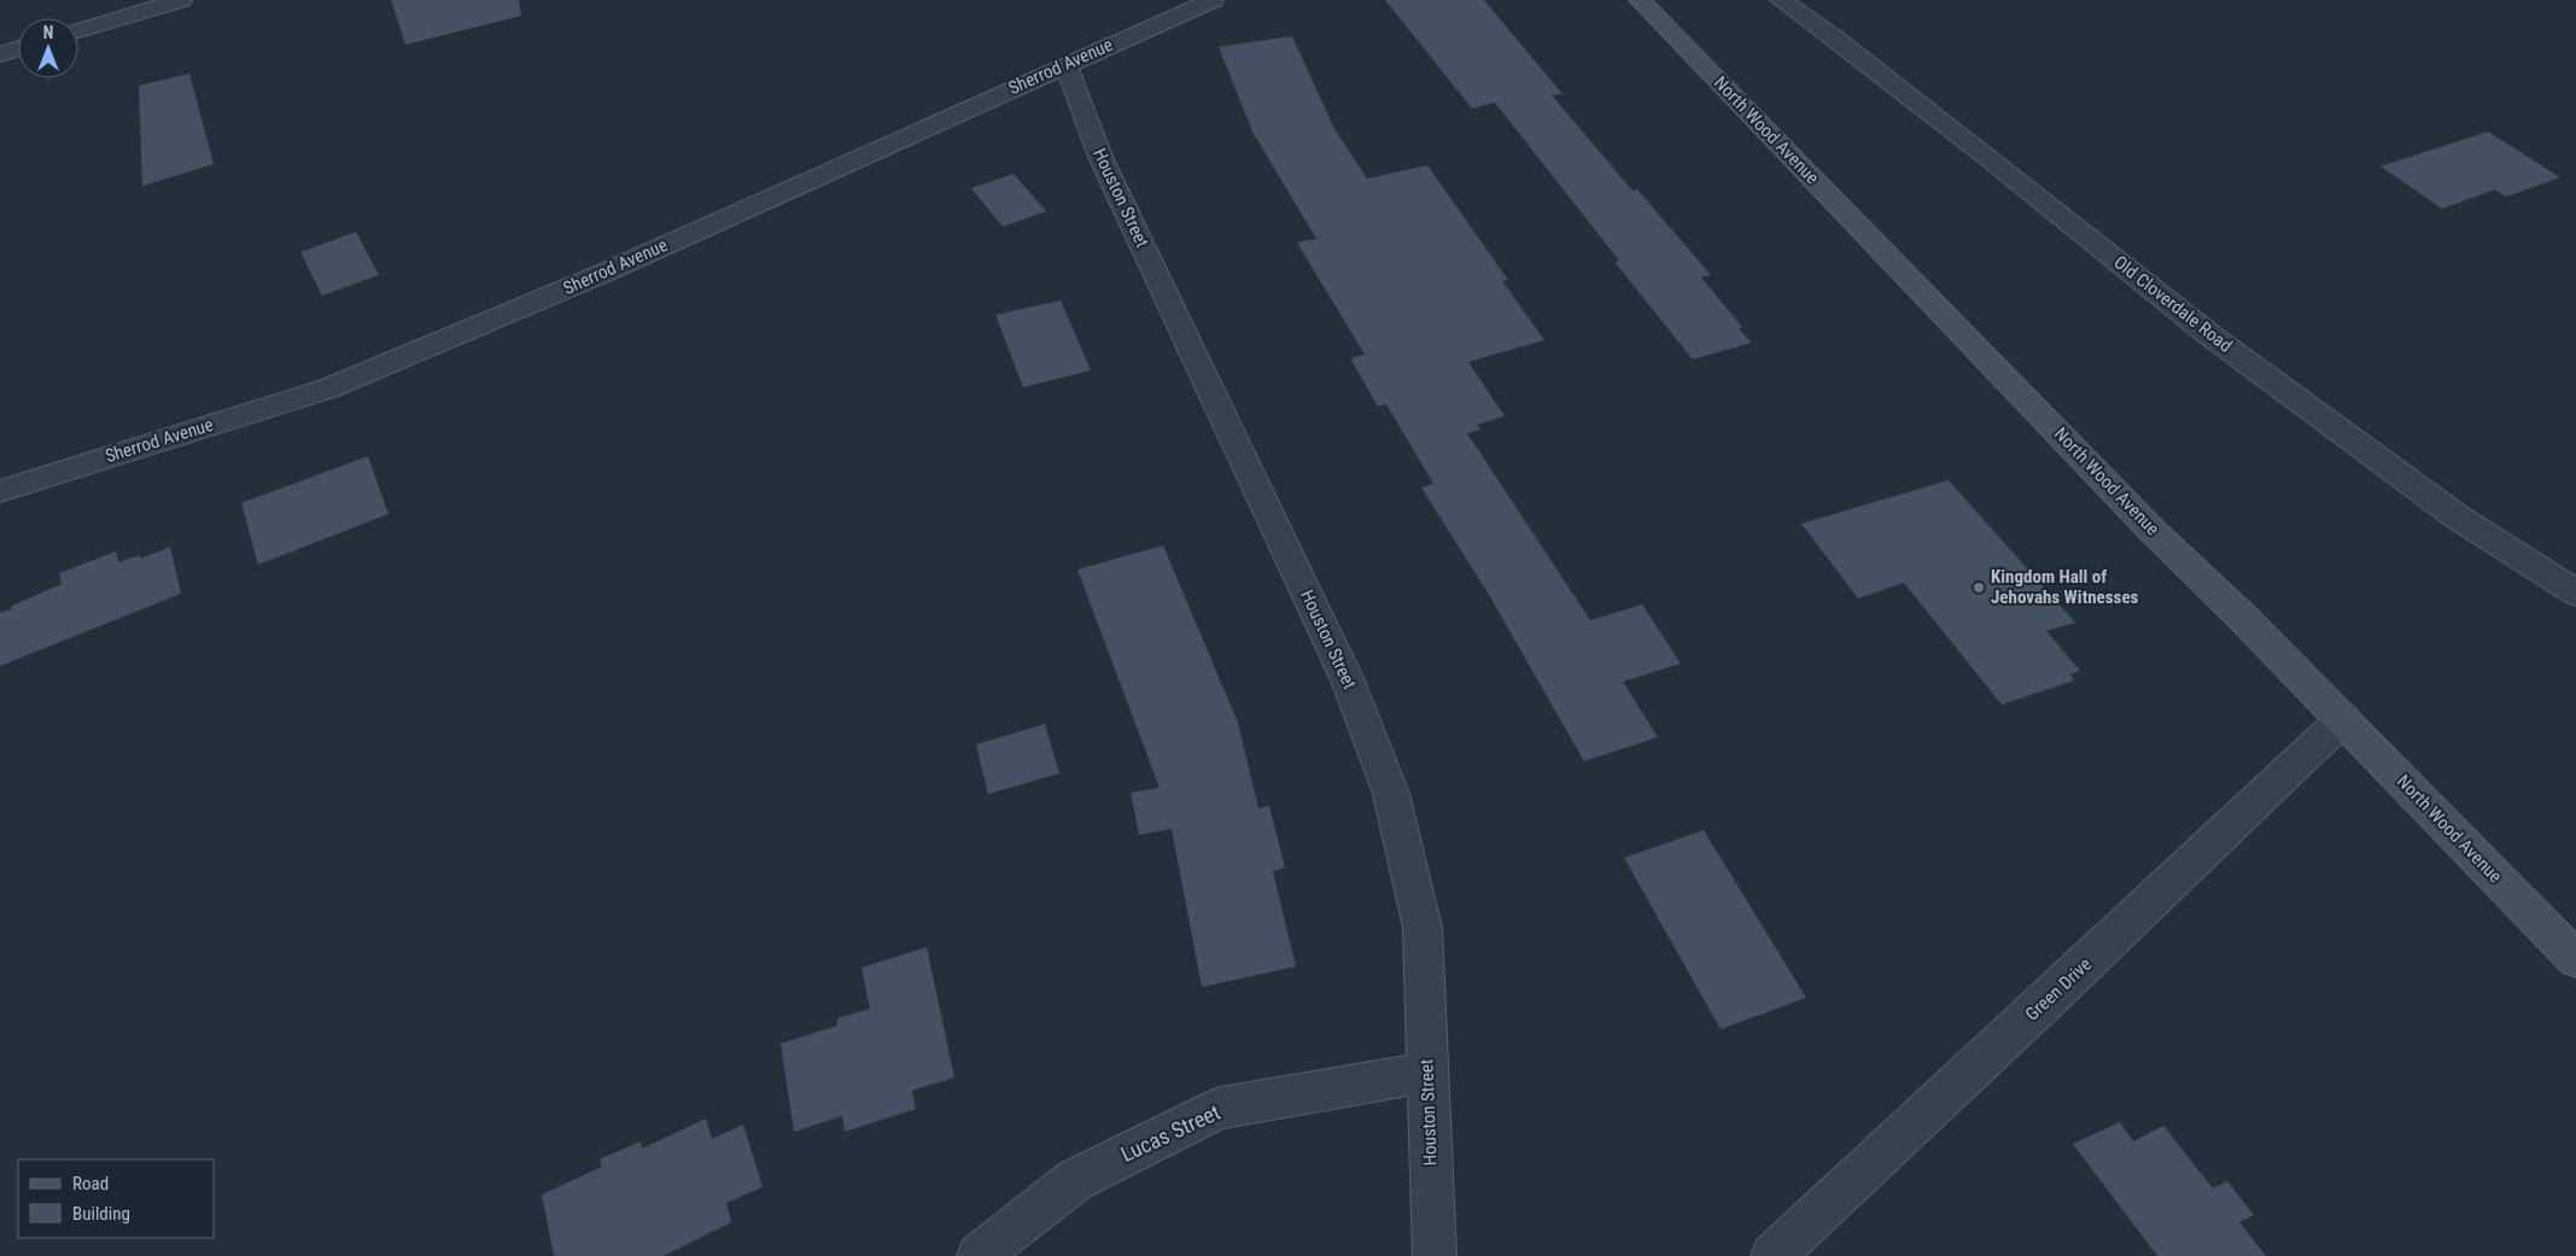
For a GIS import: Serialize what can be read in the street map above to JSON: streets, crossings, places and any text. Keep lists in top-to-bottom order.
{
  "streets": {
    "main road": ["North Wood Avenue"],
    "street": [
      "Sherrod Avenue",
      "Houston Street",
      "Old Cloverdale Road",
      "Green Drive",
      "Lucas Street"
    ]
  },
  "crossings": [
    ["Sherrod Avenue", "Houston Street"],
    ["North Wood Avenue", "Green Drive"],
    ["Houston Street", "Lucas Street"]
  ],
  "places": ["Kingdom Hall of Jehovahs Witnesses"],
  "legend": ["Road", "Building"],
  "north": "top"
}
